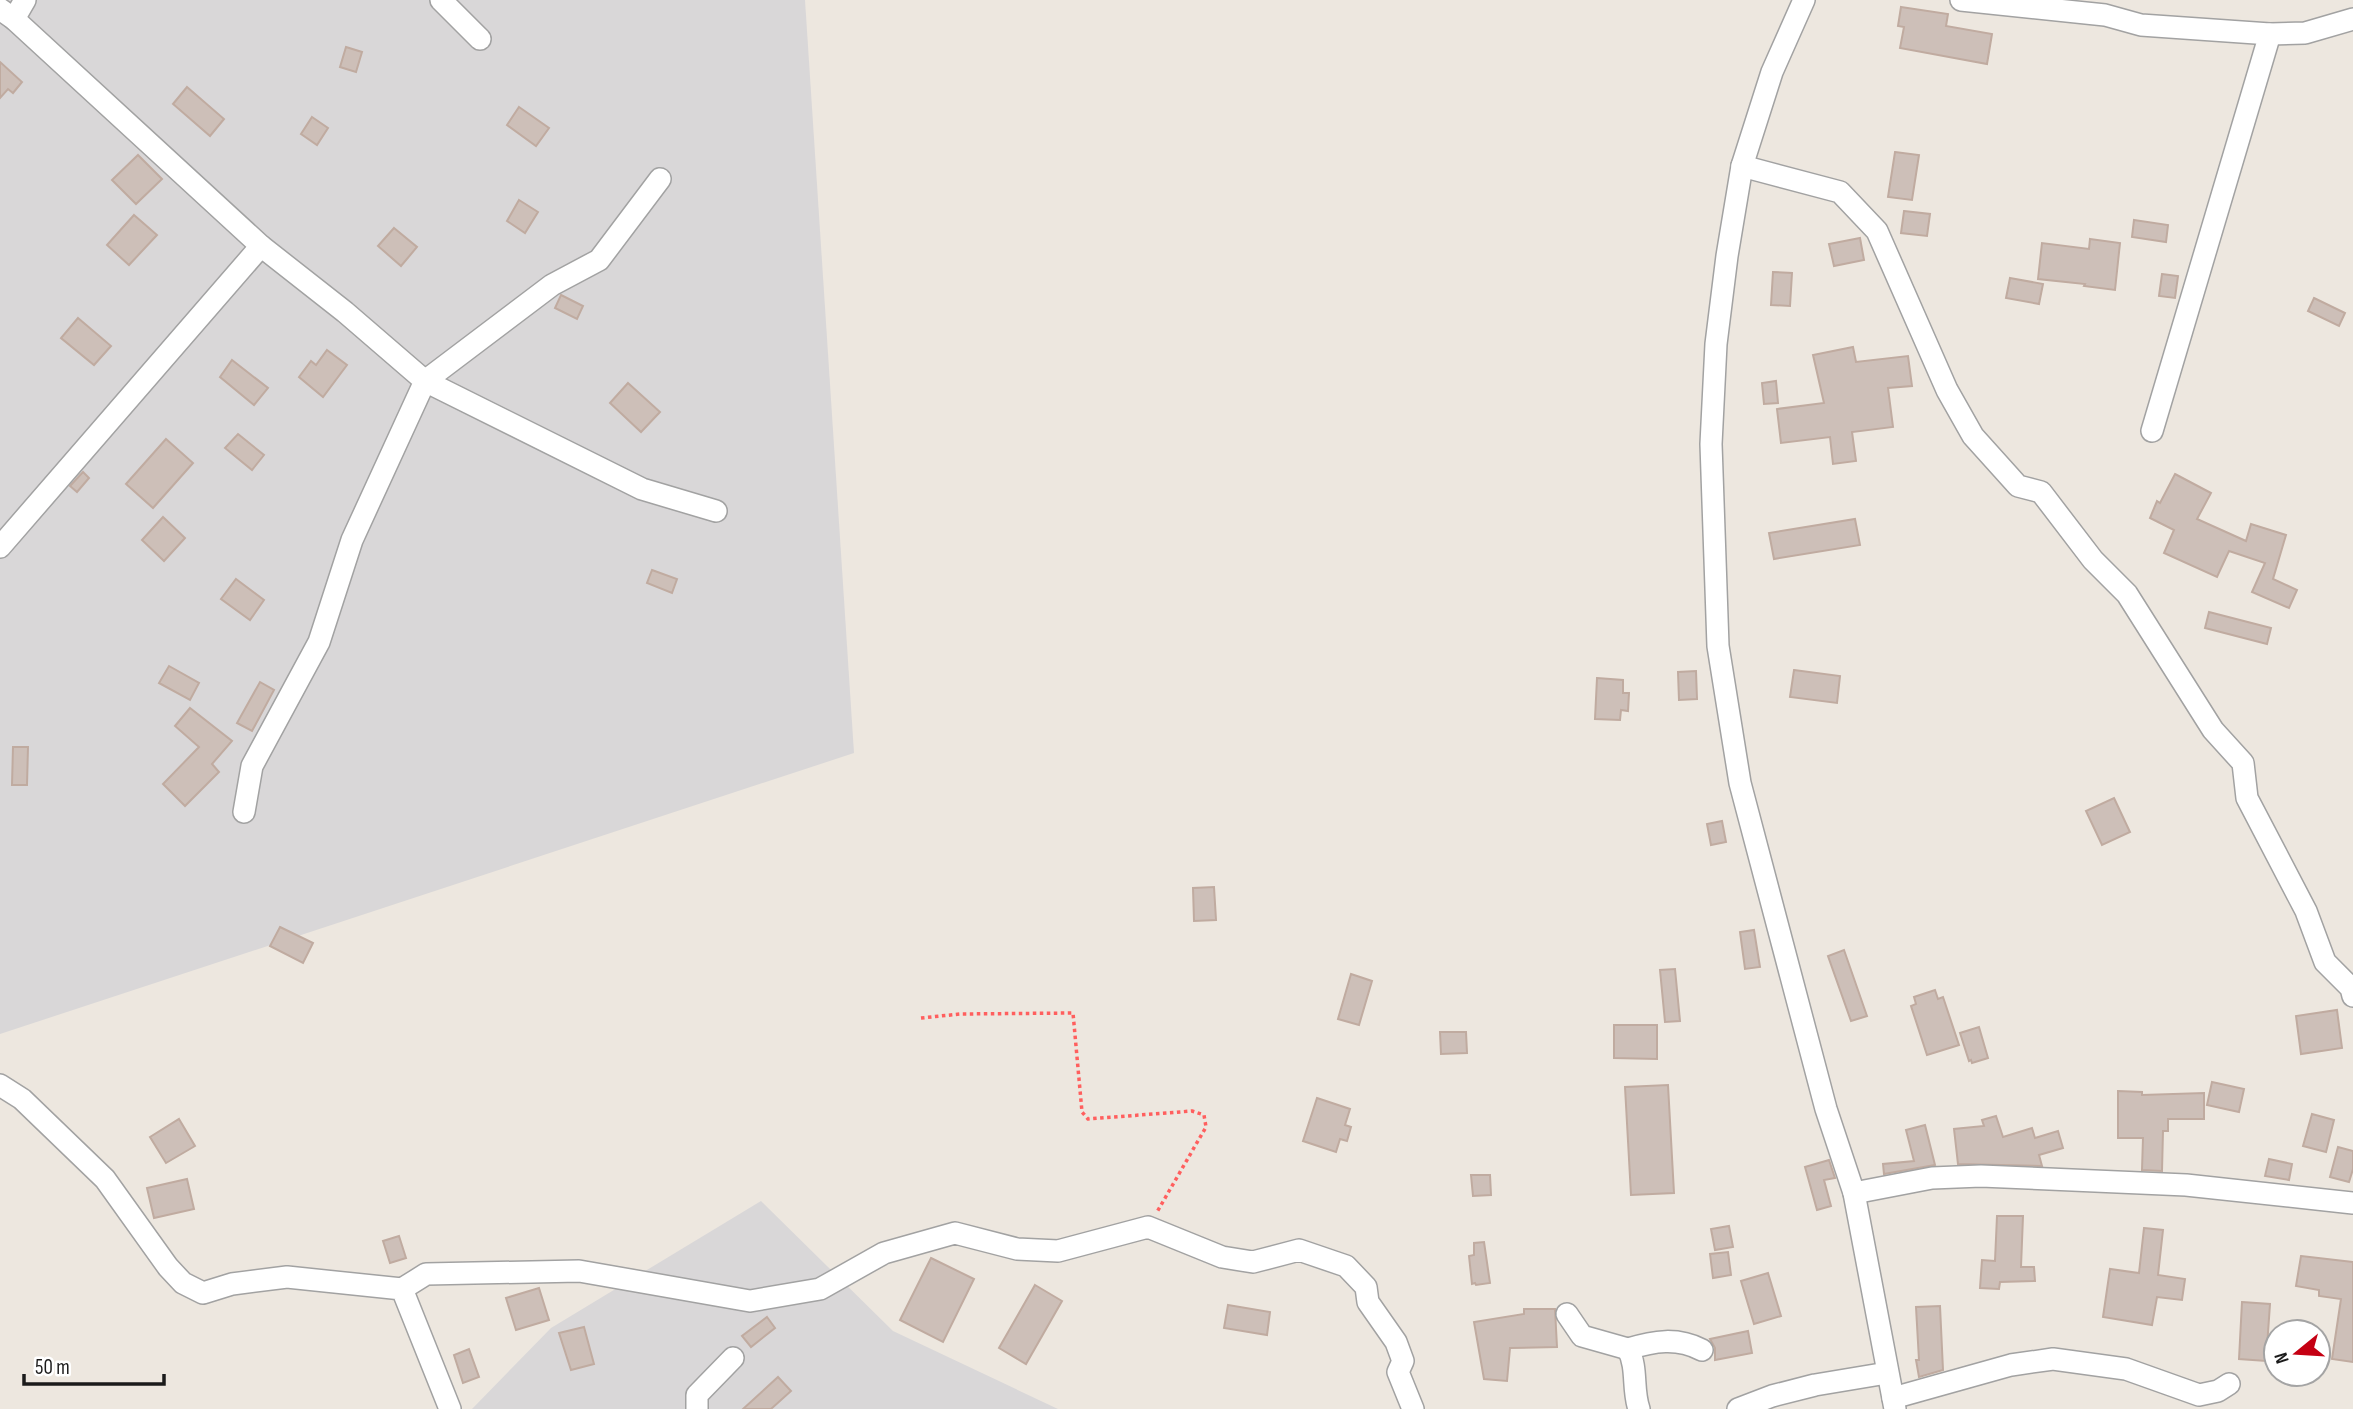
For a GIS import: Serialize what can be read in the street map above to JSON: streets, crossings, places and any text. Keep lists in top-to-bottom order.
{
  "scale_bar": "50 m",
  "north": "left"
}
